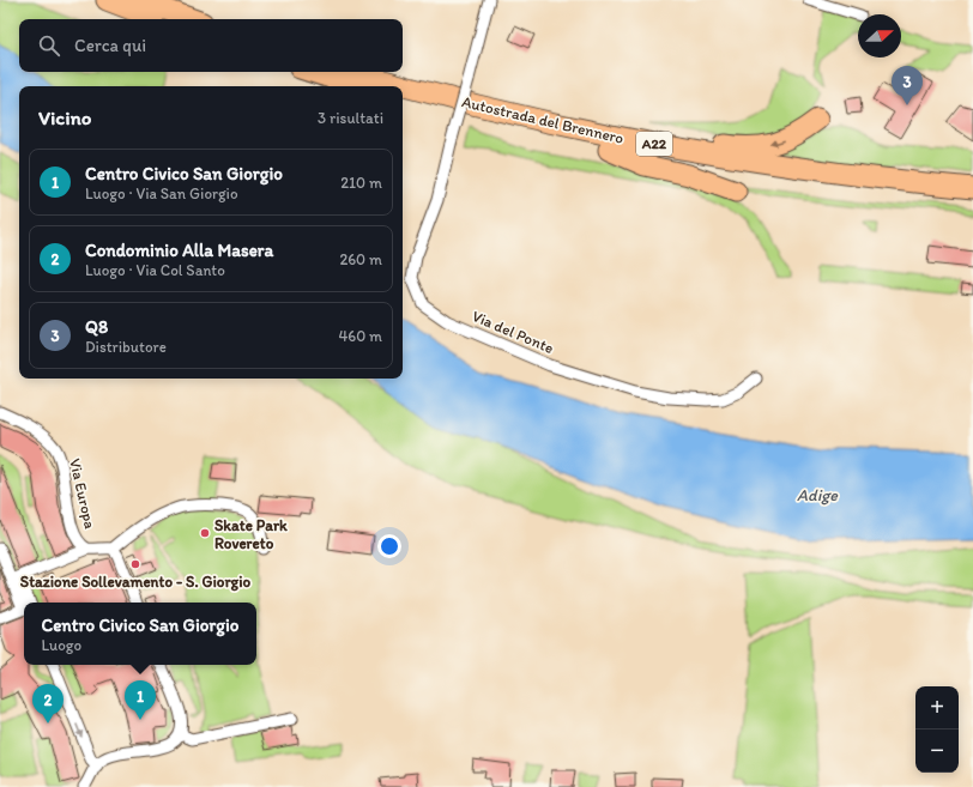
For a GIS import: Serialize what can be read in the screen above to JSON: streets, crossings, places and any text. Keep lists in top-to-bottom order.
{
  "streets": {
    "highway": ["Autostrada del Brennero", "A22"],
    "street": ["Via del Ponte", "Via Europa"]
  },
  "water": ["Adige"],
  "places": ["Skate Park Rovereto", "Stazione Sollevamento - S. Giorgio"],
  "north": "right",
  "page": {
    "search": "Cerca qui",
    "pins": ["3", "1", "2"],
    "heading": ["Vicino", "3 risultati"],
    "list": [
      {
        "mark": "1",
        "name": "Centro Civico San Giorgio",
        "note": "Luogo · Via San Giorgio",
        "value": "210 m"
      },
      {
        "mark": "2",
        "name": "Condominio Alla Masera",
        "note": "Luogo · Via Col Santo",
        "value": "260 m"
      },
      {
        "mark": "3",
        "name": "Q8",
        "note": "Distributore",
        "value": "460 m"
      }
    ],
    "popup": ["Centro Civico San Giorgio", "Luogo"],
    "map_buttons": ["+", "−"]
  }
}
